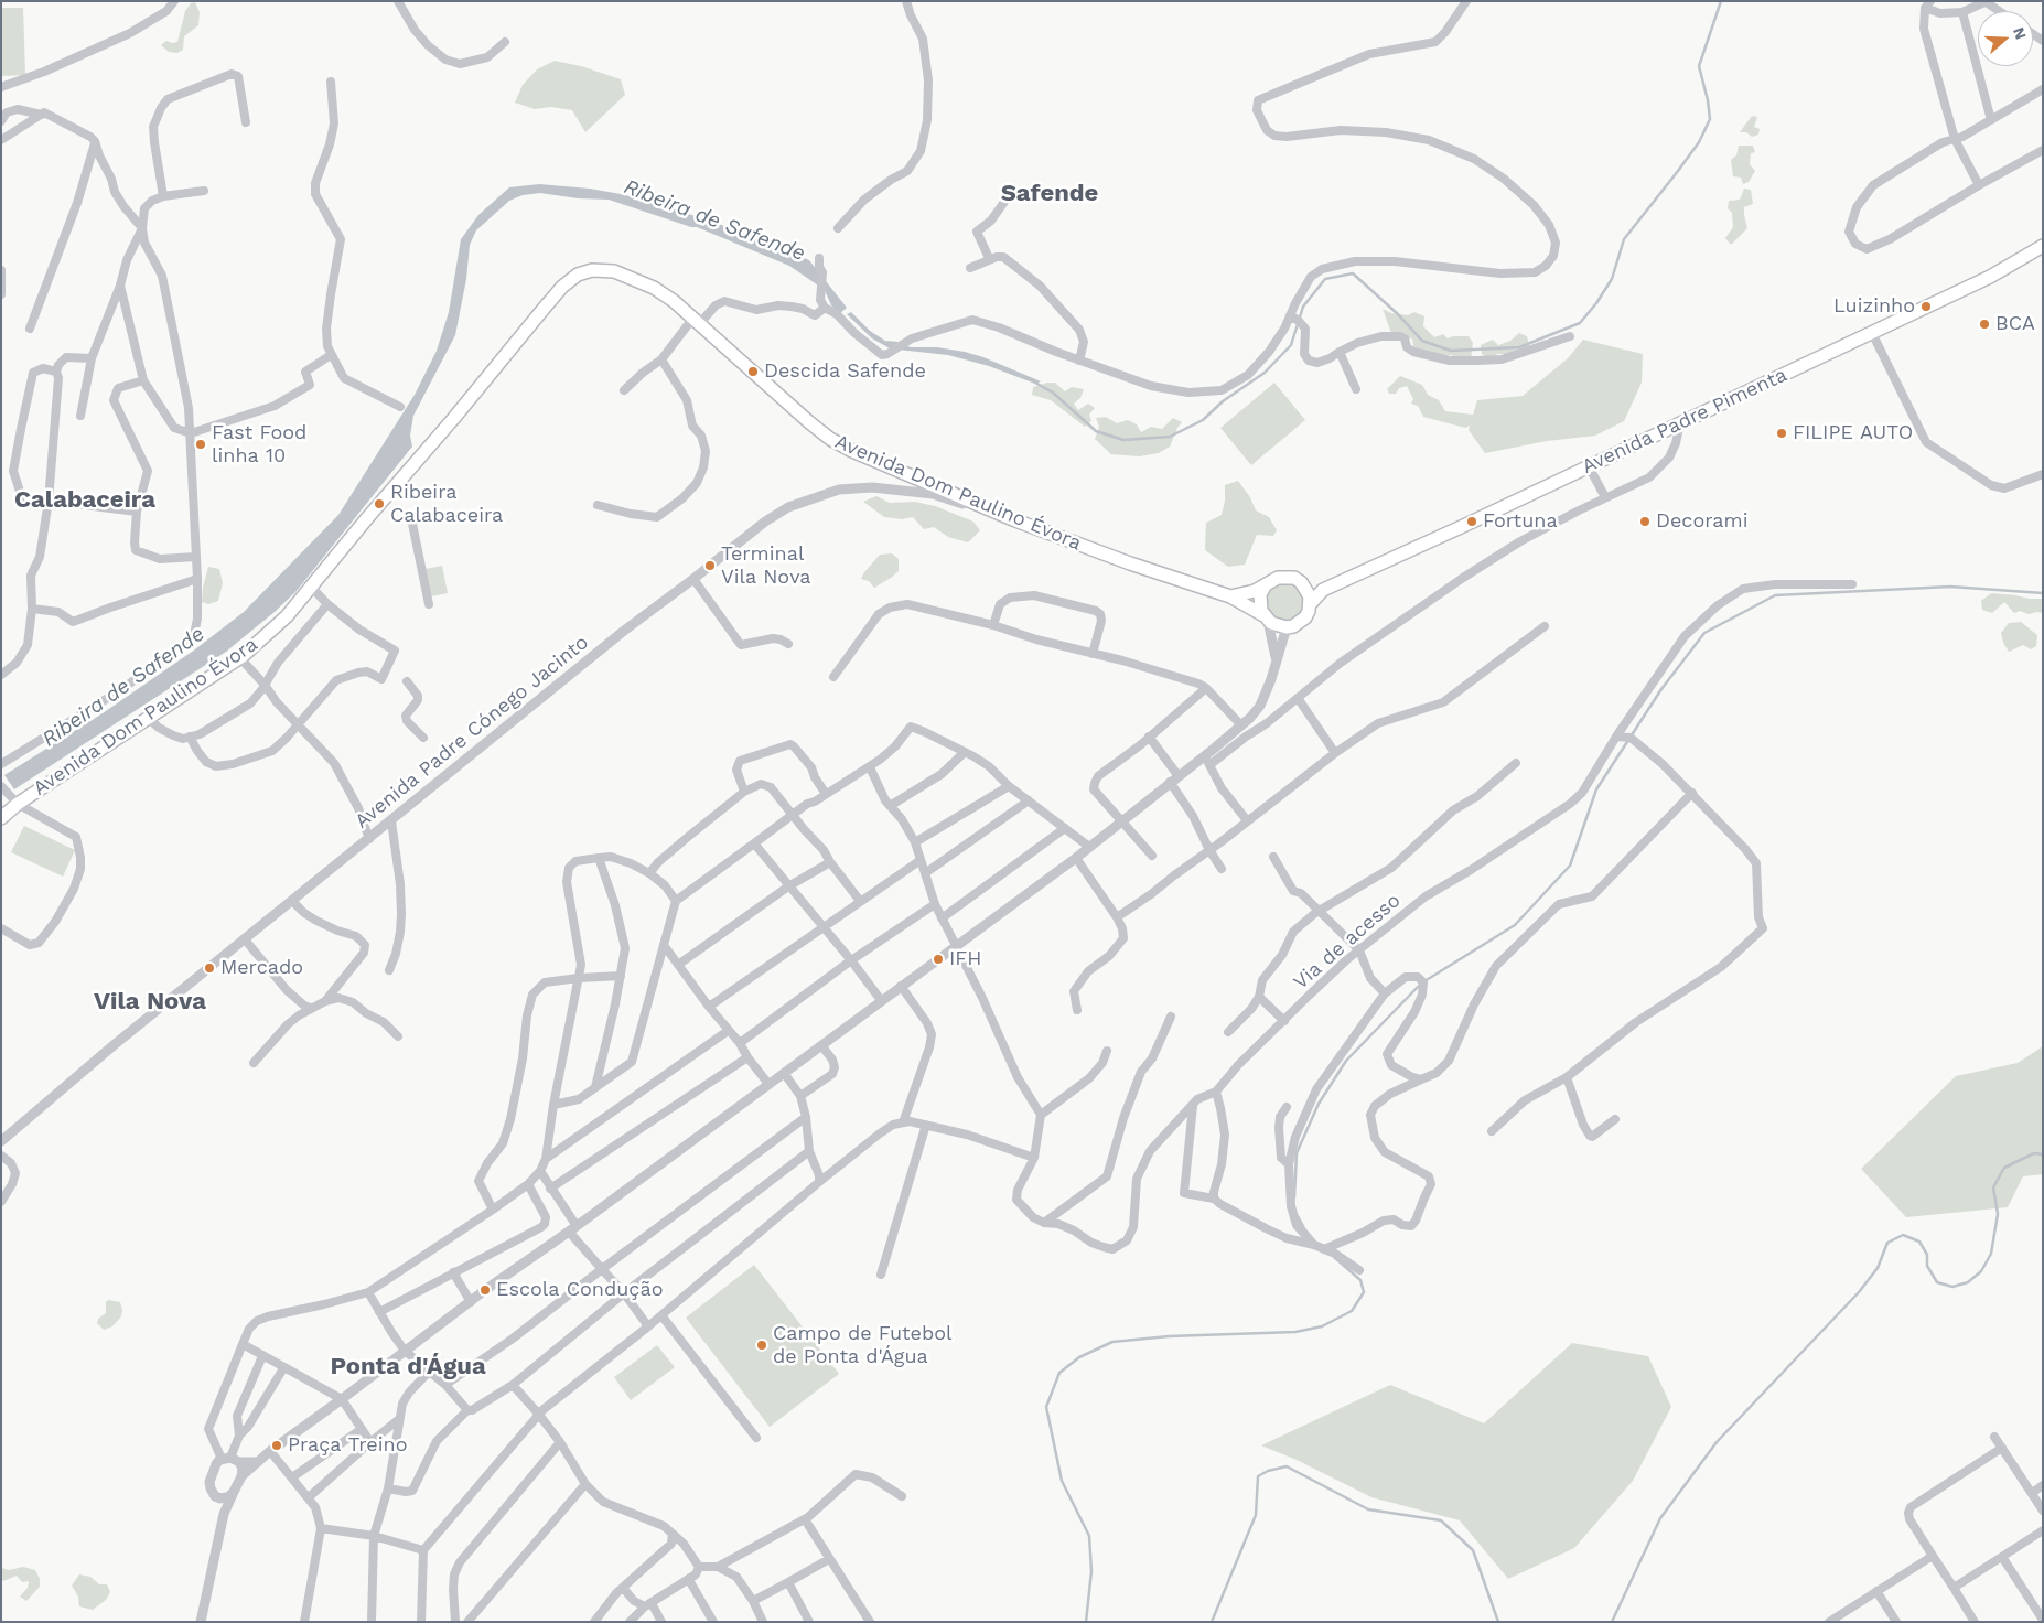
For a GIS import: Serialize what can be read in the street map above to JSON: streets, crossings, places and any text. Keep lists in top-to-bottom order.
{
  "streets": {
    "main road": ["Avenida Padre Pimenta", "Avenida Dom Paulino Évora"],
    "street": ["Avenida Padre Cónego Jacinto", "Via de acesso"]
  },
  "crossings": [
    ["Avenida Dom Paulino Évora", "Avenida Padre Cónego Jacinto"]
  ],
  "districts": [
    "Safende",
    "Calabaceira",
    "Vila Nova",
    "Ponta d'Água"
  ],
  "water": ["Ribeira de Safende"],
  "places": [
    "Luizinho",
    "BCA",
    "Descida Safende",
    "FILIPE AUTO",
    "Fast Food linha 10",
    "Ribeira Calabaceira",
    "Fortuna",
    "Decorami",
    "Terminal Vila Nova",
    "IFH",
    "Mercado",
    "Escola Condução",
    "Campo de Futebol de Ponta d'Água",
    "Praça Treino"
  ],
  "north": "right"
}
